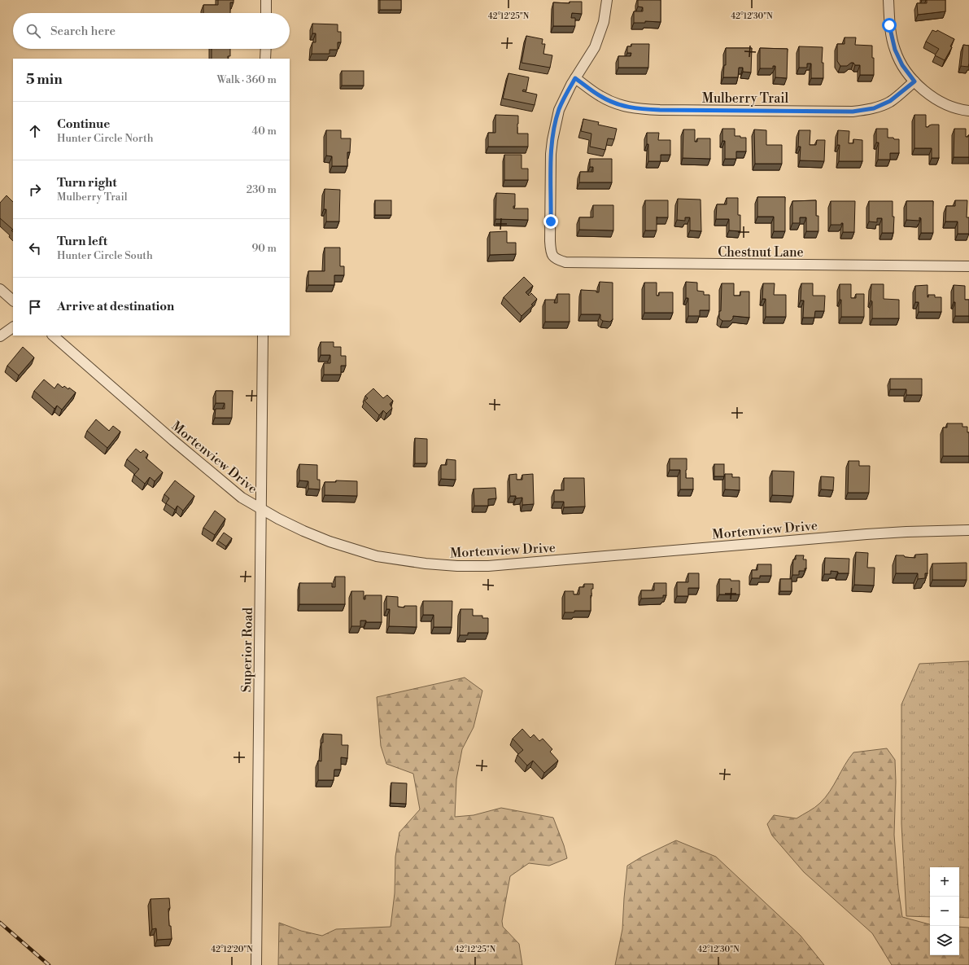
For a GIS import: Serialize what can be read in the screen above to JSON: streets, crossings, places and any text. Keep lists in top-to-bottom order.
{
  "streets": {
    "street": [
      "Mulberry Trail",
      "Chestnut Lane",
      "Mortenview Drive",
      "Superior Road"
    ]
  },
  "crossings": [
    ["Mulberry Trail", "Chestnut Lane"],
    ["Mortenview Drive", "Superior Road"]
  ],
  "page": {
    "search": "Search here",
    "heading": ["5 min", "Walk · 360 m"],
    "list": [
      ["Continue", "Hunter Circle North", "40 m"],
      ["Turn right", "Mulberry Trail", "230 m"],
      ["Turn left", "Hunter Circle South", "90 m"],
      "Arrive at destination"
    ],
    "map_buttons": ["+", "−"]
  },
  "coordinates": ["42°12'25\"N", "42°12'30\"N", "42°12'20\"N"]
}
